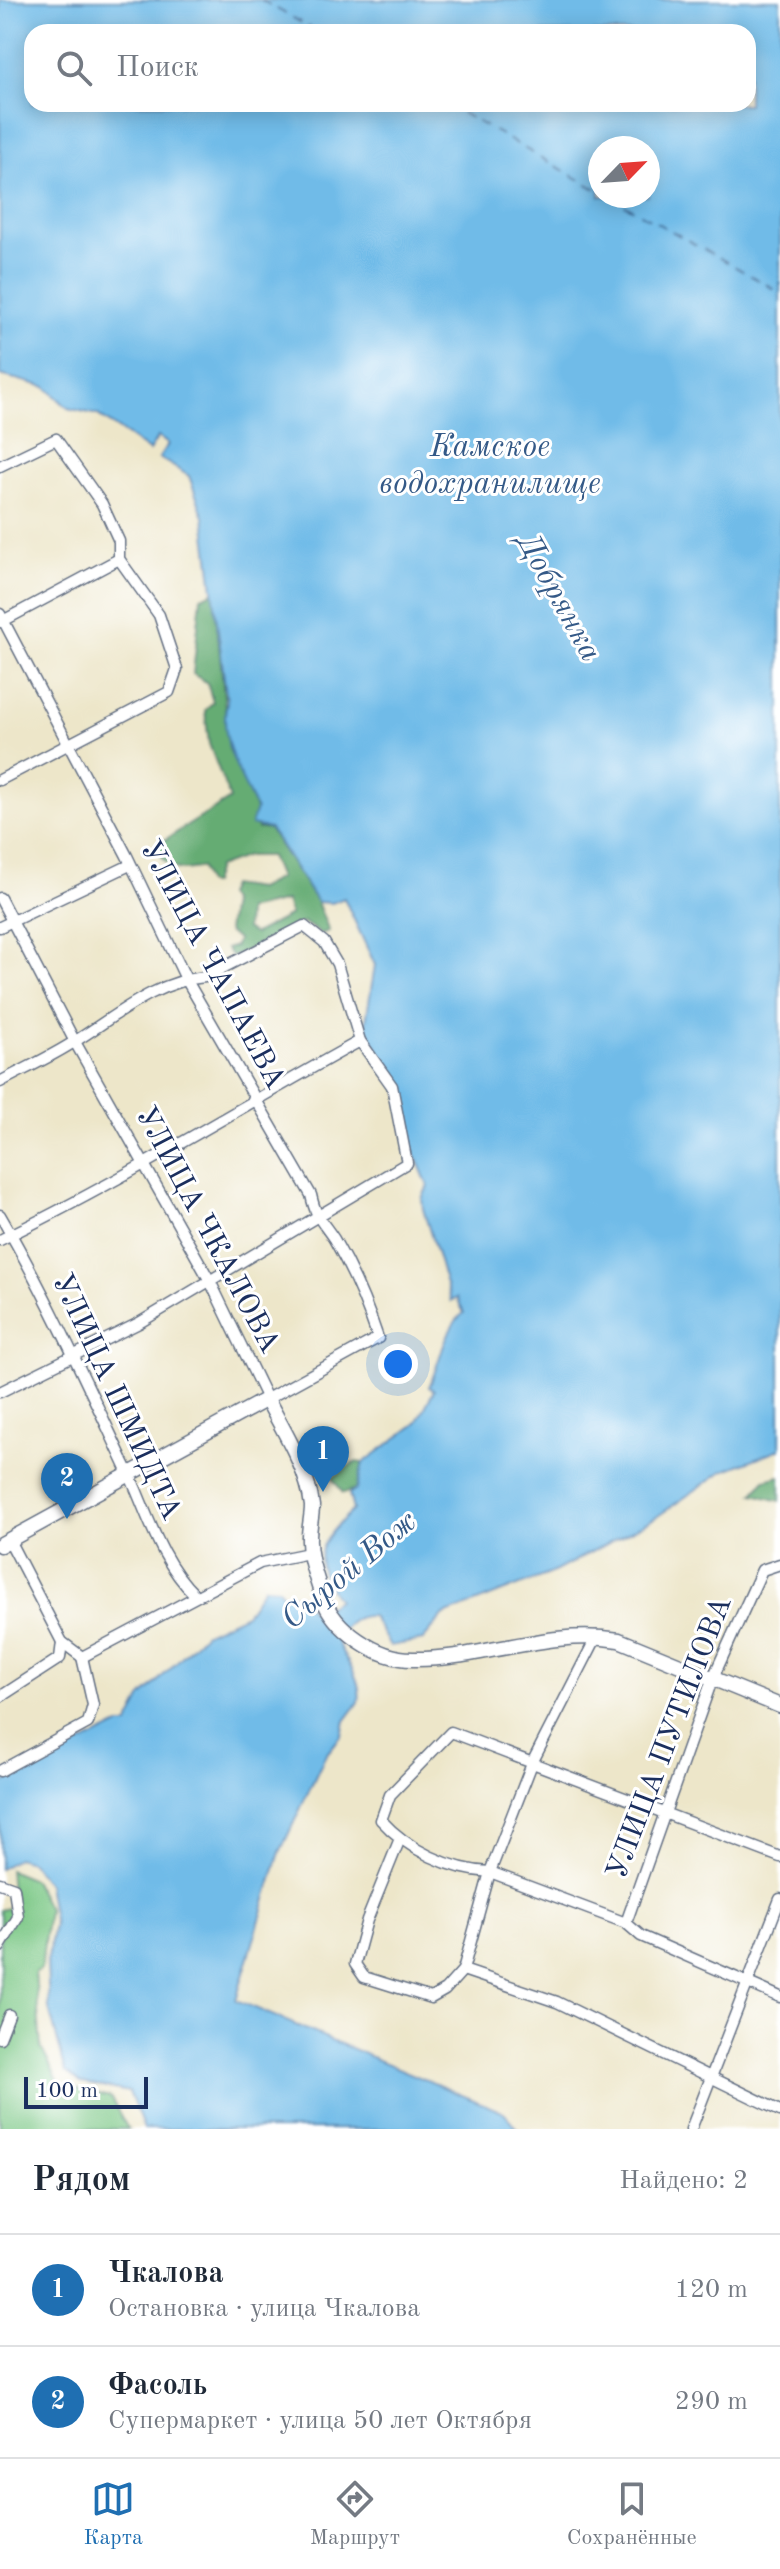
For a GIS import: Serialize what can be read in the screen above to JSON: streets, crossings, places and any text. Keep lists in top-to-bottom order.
{
  "streets": {
    "main road": ["УЛИЦА ЧКАЛОВА"],
    "street": ["УЛИЦА ЧАПАЕВА", "УЛИЦА ШМИДТА", "УЛИЦА ПУТИЛОВА"]
  },
  "crossings": [
    ["УЛИЦА ЧАПАЕВА", "УЛИЦА ЧКАЛОВА"]
  ],
  "water": ["Камское водохранилище", "Добрянка", "Сырой Вож"],
  "scale_bar": "100 m",
  "north": "top right",
  "page": {
    "search": "Поиск",
    "pins": ["1", "2"],
    "scale": "100 m",
    "heading": ["Рядом", "Найдено: 2"],
    "list": [
      {
        "mark": "1",
        "name": "Чкалова",
        "note": "Остановка · улица Чкалова",
        "value": "120 m"
      },
      {
        "mark": "2",
        "name": "Фасоль",
        "note": "Супермаркет · улица 50 лет Октября",
        "value": "290 m"
      }
    ],
    "nav": ["Карта", "Маршрут", "Сохранённые"]
  }
}
